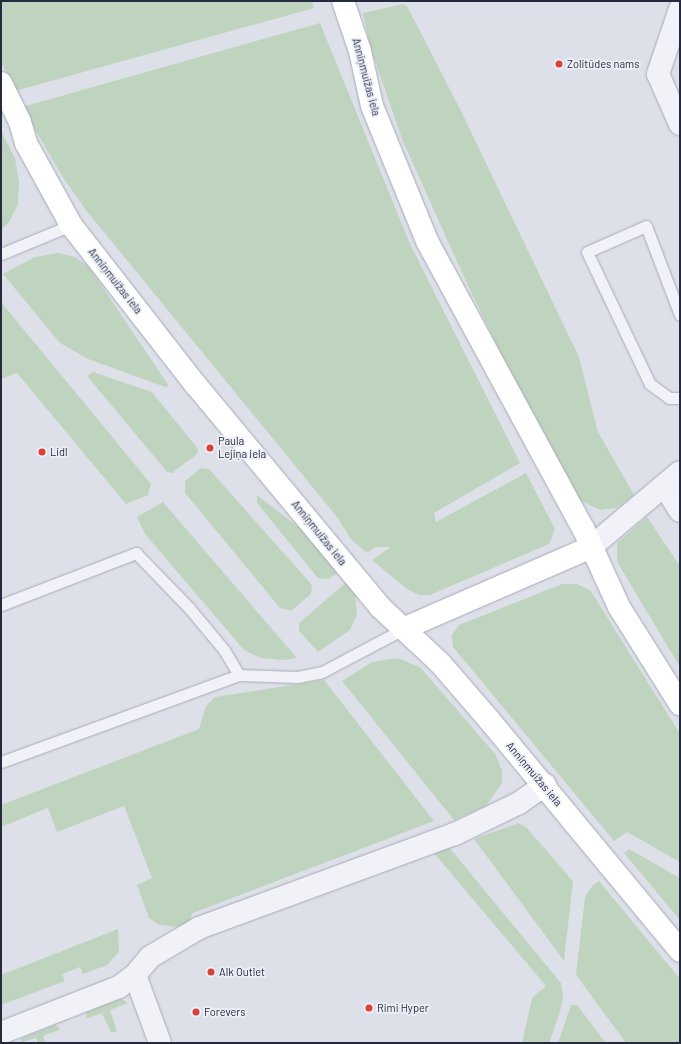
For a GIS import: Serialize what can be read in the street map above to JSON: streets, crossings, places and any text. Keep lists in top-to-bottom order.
{
  "streets": {
    "street": ["Anniņmuižas iela"]
  },
  "places": [
    "Zolitūdes nams",
    "Paula Lejiņa iela",
    "Lidl",
    "Alk Outlet",
    "Rimi Hyper",
    "Forevers"
  ]
}
